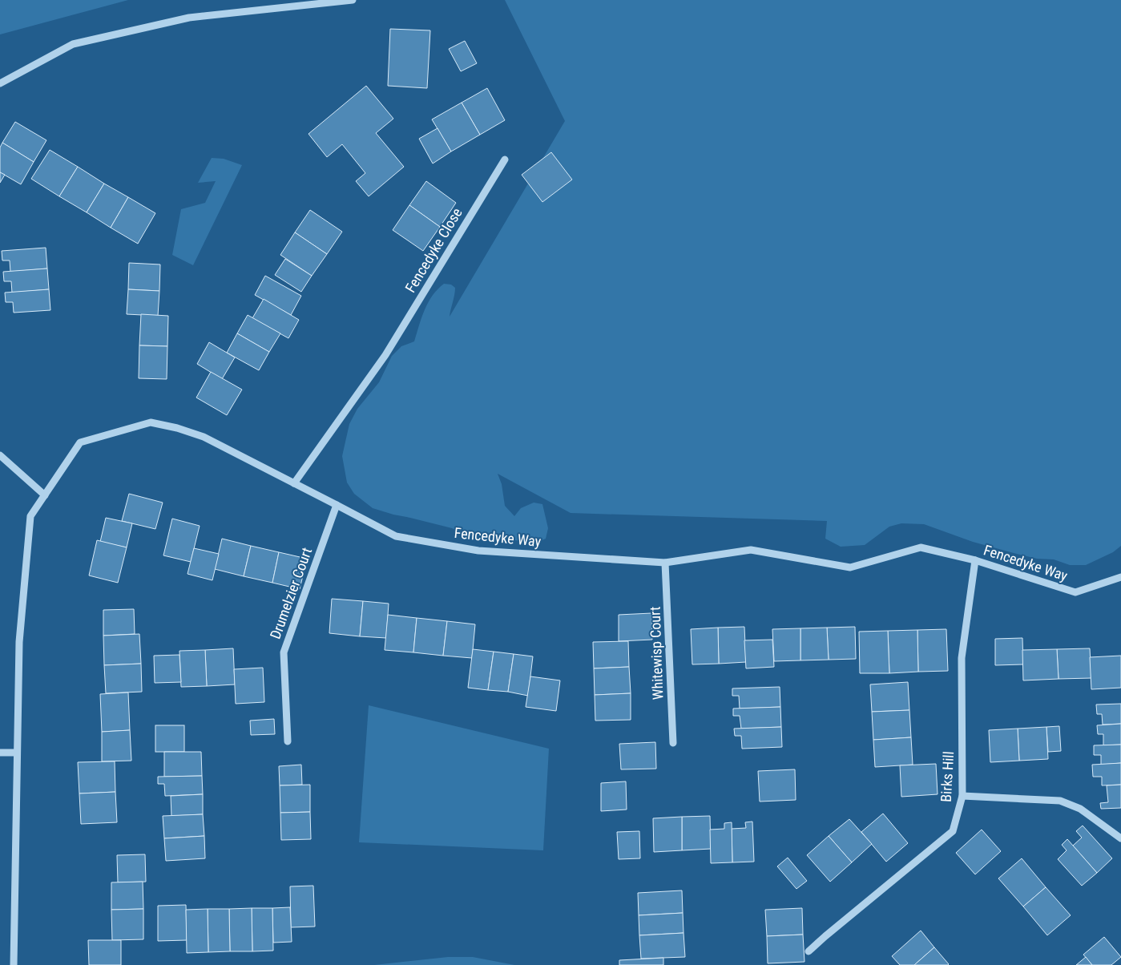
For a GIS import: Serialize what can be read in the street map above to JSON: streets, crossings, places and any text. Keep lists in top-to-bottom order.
{
  "streets": {
    "street": [
      "Fencedyke Close",
      "Fencedyke Way",
      "Drumelzier Court",
      "Whitewisp Court",
      "Birks Hill"
    ]
  },
  "crossings": [
    ["Fencedyke Close", "Fencedyke Way"],
    ["Fencedyke Way", "Drumelzier Court"],
    ["Fencedyke Way", "Whitewisp Court"],
    ["Fencedyke Way", "Birks Hill"]
  ]
}
